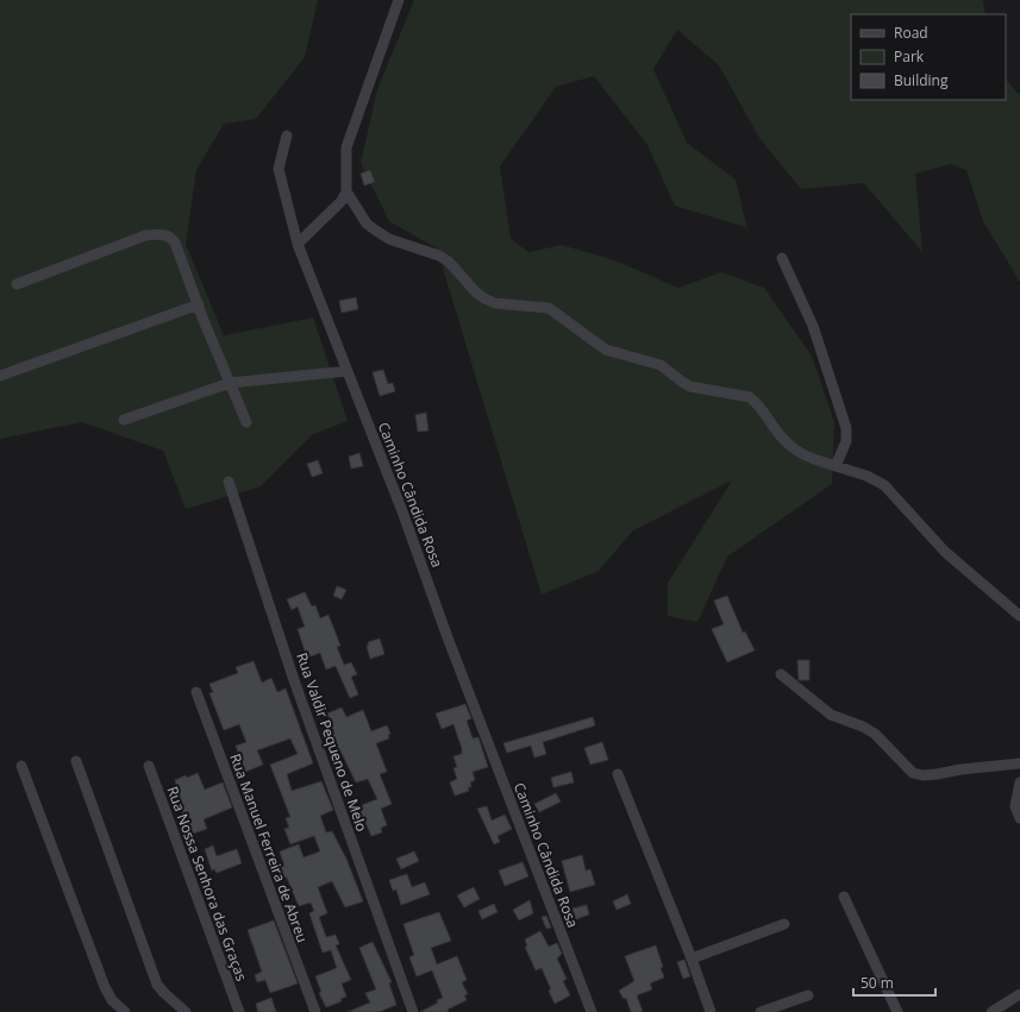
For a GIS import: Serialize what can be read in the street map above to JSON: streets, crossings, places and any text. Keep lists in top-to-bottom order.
{
  "streets": {
    "street": [
      "Caminho Cândida Rosa",
      "Rua Valdir Pequeno de Melo",
      "Rua Manuel Ferreira de Abreu",
      "Rua Nossa Senhora das Graças"
    ]
  },
  "legend": ["Road", "Park", "Building"],
  "scale_bar": "50 m"
}
